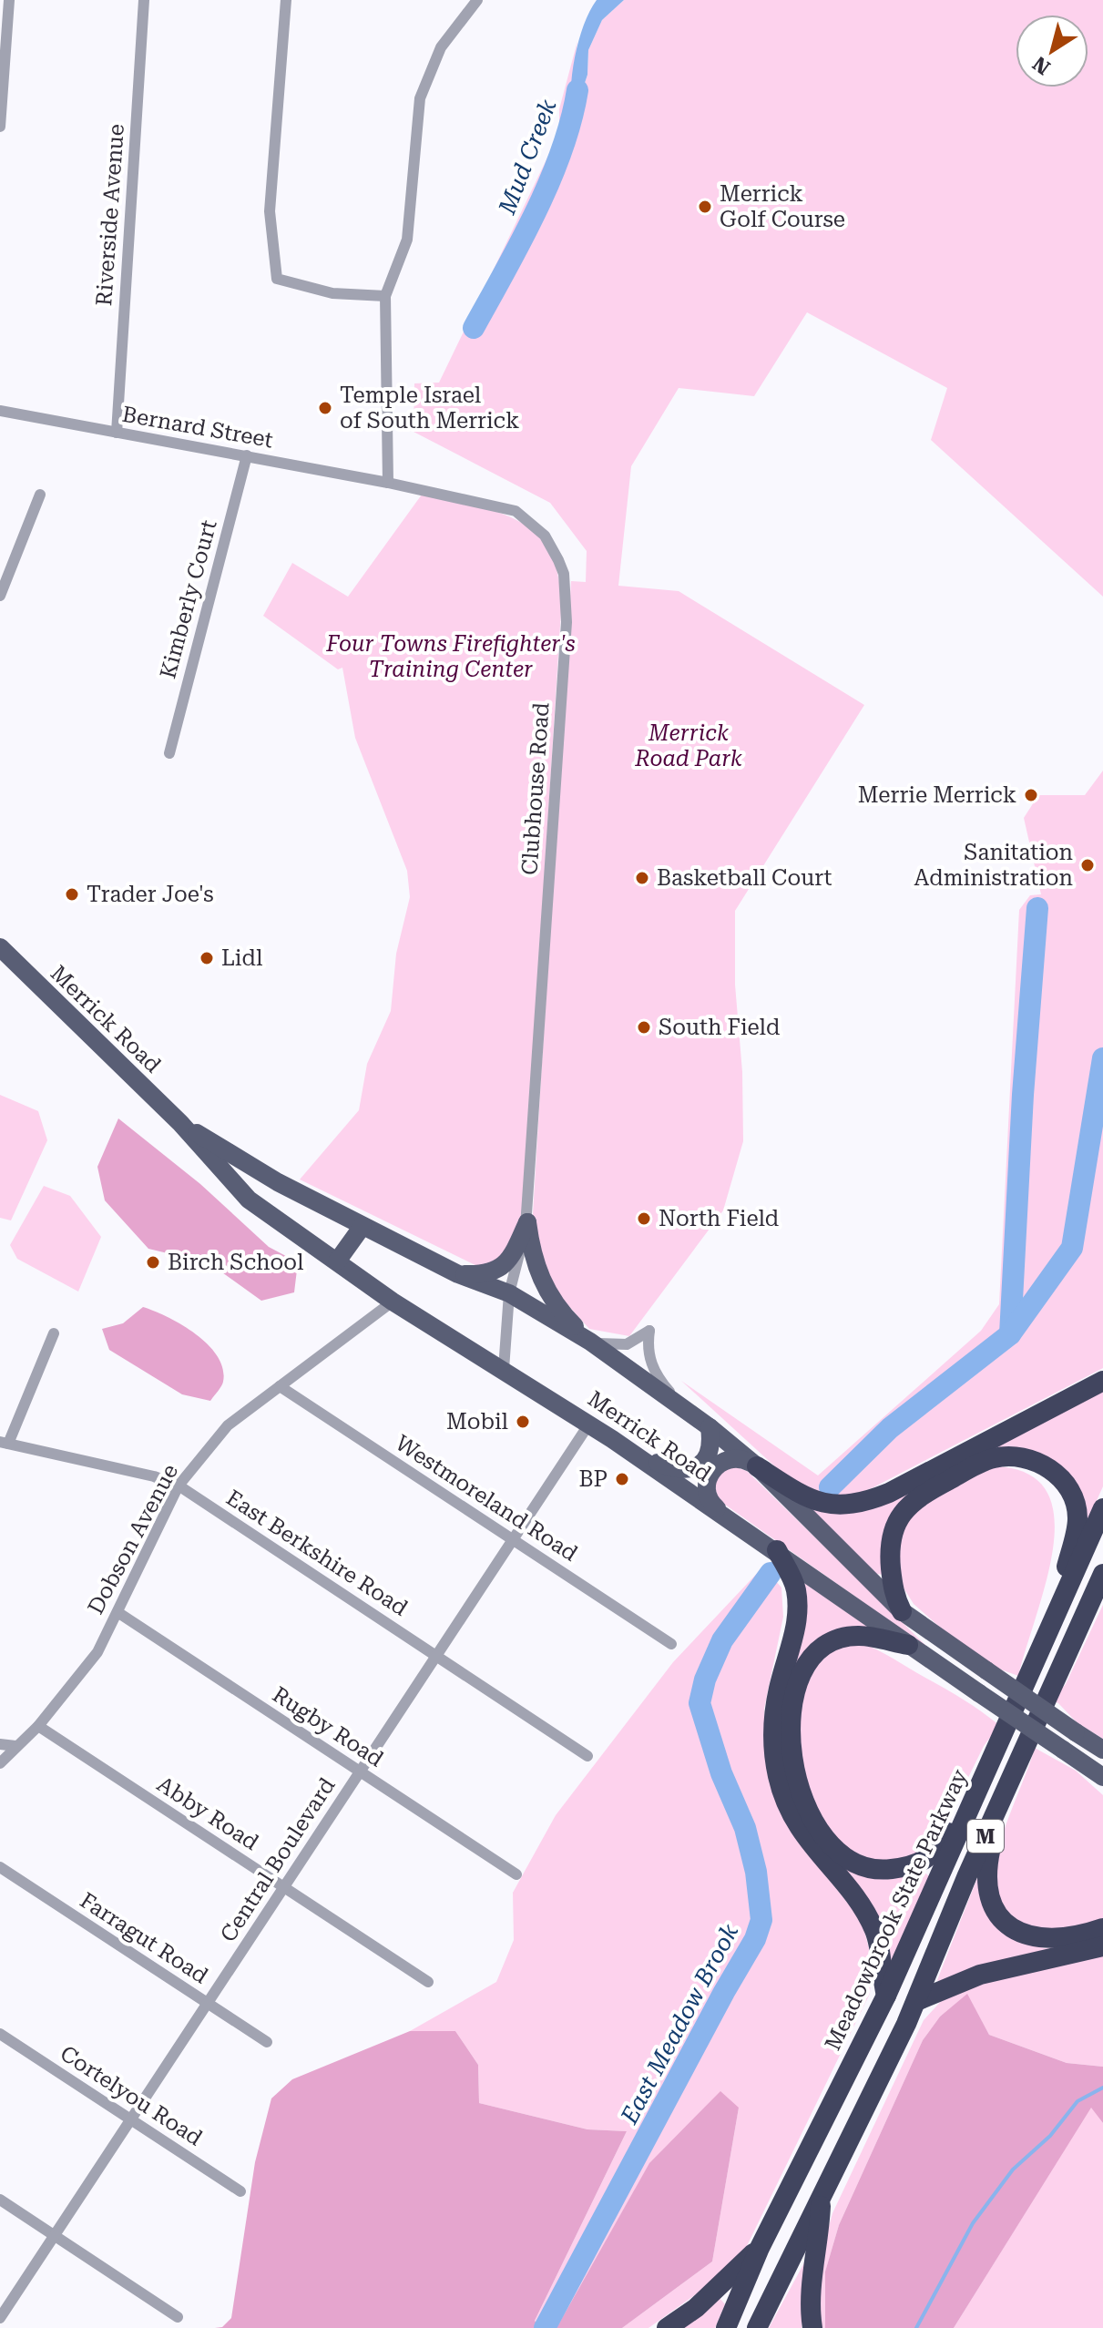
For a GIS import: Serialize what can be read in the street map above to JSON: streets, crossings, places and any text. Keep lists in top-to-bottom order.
{
  "streets": {
    "highway": ["M", "Meadowbrook State Parkway"],
    "main road": ["Merrick Road"],
    "street": [
      "Riverside Avenue",
      "Bernard Street",
      "Kimberly Court",
      "Clubhouse Road",
      "Westmoreland Road",
      "Dobson Avenue",
      "East Berkshire Road",
      "Rugby Road",
      "Abby Road",
      "Central Boulevard",
      "Farragut Road",
      "Cortelyou Road"
    ]
  },
  "crossings": [
    ["Riverside Avenue", "Bernard Street"],
    ["Bernard Street", "Kimberly Court"],
    ["Bernard Street", "Clubhouse Road"],
    ["Clubhouse Road", "Merrick Road"],
    ["Merrick Road", "Dobson Avenue"],
    ["Merrick Road", "Central Boulevard"],
    ["Westmoreland Road", "Dobson Avenue"],
    ["Westmoreland Road", "Central Boulevard"],
    ["Dobson Avenue", "East Berkshire Road"],
    ["Dobson Avenue", "Rugby Road"],
    ["Dobson Avenue", "Abby Road"],
    ["East Berkshire Road", "Central Boulevard"],
    ["Rugby Road", "Central Boulevard"],
    ["Abby Road", "Central Boulevard"],
    ["Central Boulevard", "Farragut Road"],
    ["Central Boulevard", "Cortelyou Road"]
  ],
  "water": ["Mud Creek", "East Meadow Brook"],
  "parks": ["Four Towns Firefighter's Training Center", "Merrick Road Park"],
  "places": [
    "Merrick Golf Course",
    "Temple Israel of South Merrick",
    "Merrie Merrick",
    "Sanitation Administration",
    "Basketball Court",
    "Trader Joe's",
    "Lidl",
    "South Field",
    "North Field",
    "Birch School",
    "Mobil",
    "BP"
  ],
  "north": "bottom left"
}
